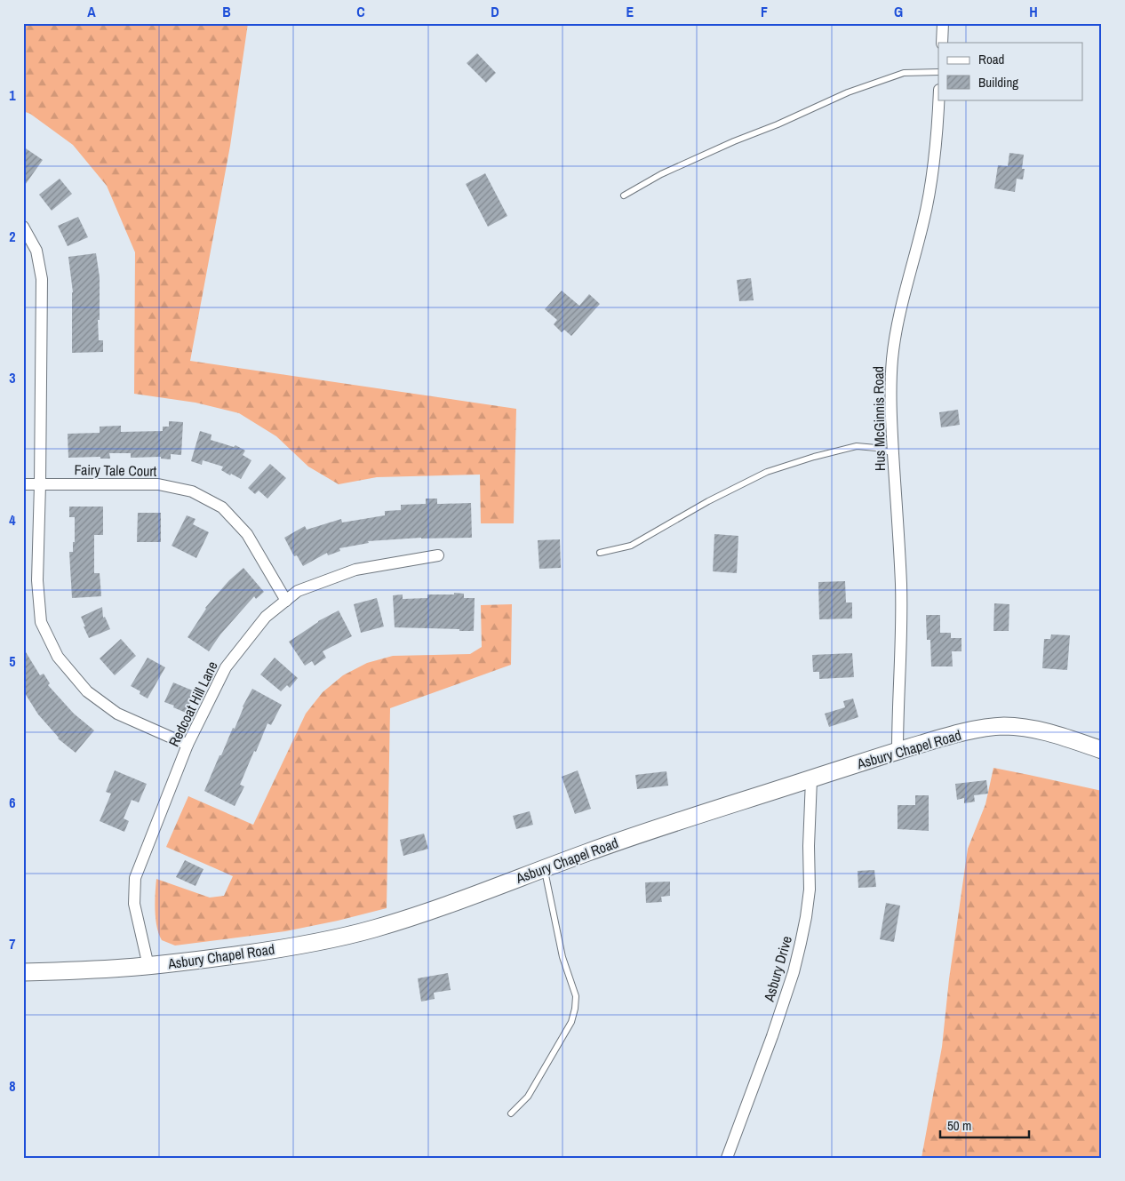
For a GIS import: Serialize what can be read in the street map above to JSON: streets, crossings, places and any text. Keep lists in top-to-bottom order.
{
  "streets": {
    "main road": ["Asbury Chapel Road"],
    "street": [
      "Hus McGinnis Road",
      "Fairy Tale Court",
      "Redcoat Hill Lane",
      "Asbury Drive"
    ]
  },
  "crossings": [
    ["Hus McGinnis Road", "Asbury Chapel Road"],
    ["Fairy Tale Court", "Redcoat Hill Lane"],
    ["Redcoat Hill Lane", "Asbury Chapel Road"],
    ["Asbury Chapel Road", "Asbury Drive"]
  ],
  "legend": ["Road", "Building"],
  "scale_bar": "50 m",
  "grid": {
    "columns": [
      "A",
      "B",
      "C",
      "D",
      "E",
      "F",
      "G",
      "H"
    ],
    "rows": [
      "1",
      "2",
      "3",
      "4",
      "5",
      "6",
      "7",
      "8"
    ]
  }
}
